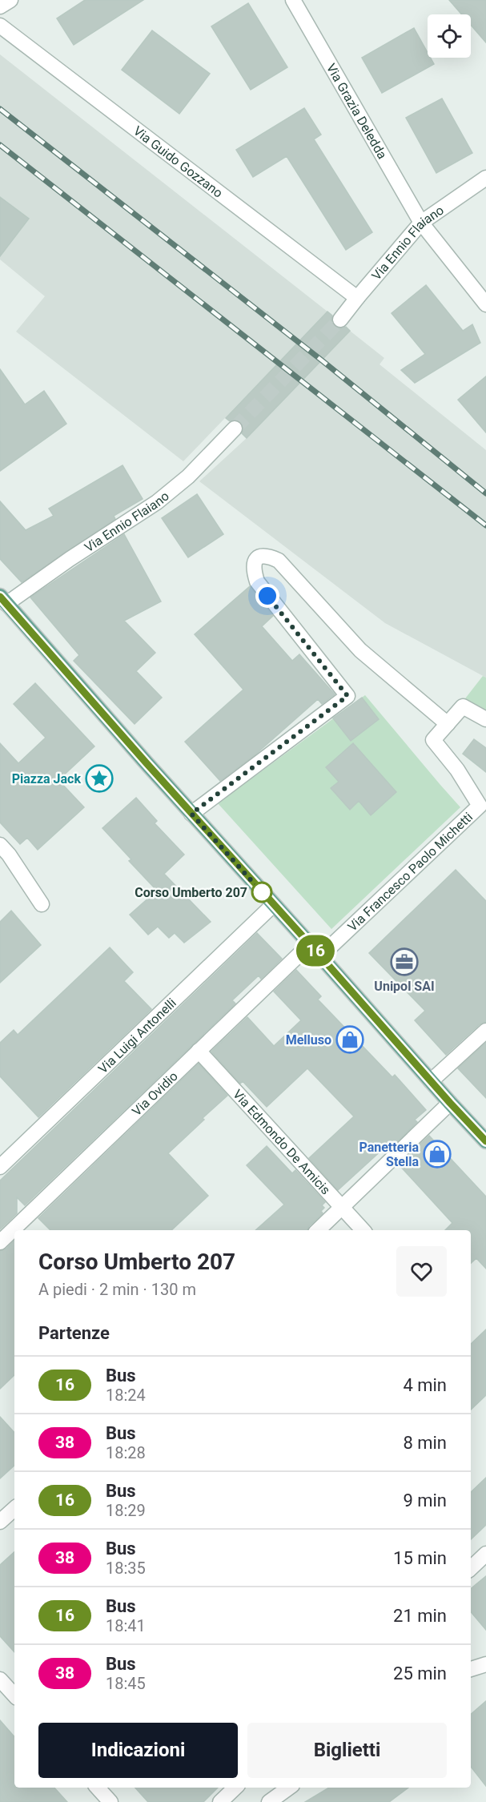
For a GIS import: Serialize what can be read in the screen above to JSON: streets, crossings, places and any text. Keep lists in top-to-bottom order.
{
  "streets": {
    "street": [
      "Via Grazia Deledda",
      "Via Guido Gozzano",
      "Via Ennio Flaiano",
      "Via Francesco Paolo Michetti",
      "Via Luigi Antonelli",
      "Via Ovidio",
      "Via Edmondo De Amicis"
    ]
  },
  "crossings": [
    ["Via Grazia Deledda", "Via Ennio Flaiano"],
    ["Via Guido Gozzano", "Via Ennio Flaiano"],
    ["Via Ovidio", "Via Edmondo De Amicis"]
  ],
  "places": {
    "place": ["Piazza Jack"],
    "other": ["Corso Umberto 207"],
    "office": ["Unipol SAI"],
    "shop": ["Melluso", "Panetteria Stella"]
  },
  "lines": ["bus line 16"],
  "page": {
    "on_map": "16",
    "heading": [
      ["Corso Umberto 207", "A piedi · 2 min · 130 m"],
      "Partenze"
    ],
    "list": [
      {
        "mark": "16",
        "name": "Bus",
        "note": "18:24",
        "value": "4 min"
      },
      {
        "mark": "38",
        "name": "Bus",
        "note": "18:28",
        "value": "8 min"
      },
      {
        "mark": "16",
        "name": "Bus",
        "note": "18:29",
        "value": "9 min"
      },
      {
        "mark": "38",
        "name": "Bus",
        "note": "18:35",
        "value": "15 min"
      },
      {
        "mark": "16",
        "name": "Bus",
        "note": "18:41",
        "value": "21 min"
      },
      {
        "mark": "38",
        "name": "Bus",
        "note": "18:45",
        "value": "25 min"
      }
    ],
    "buttons": ["Indicazioni", "Biglietti"]
  }
}
